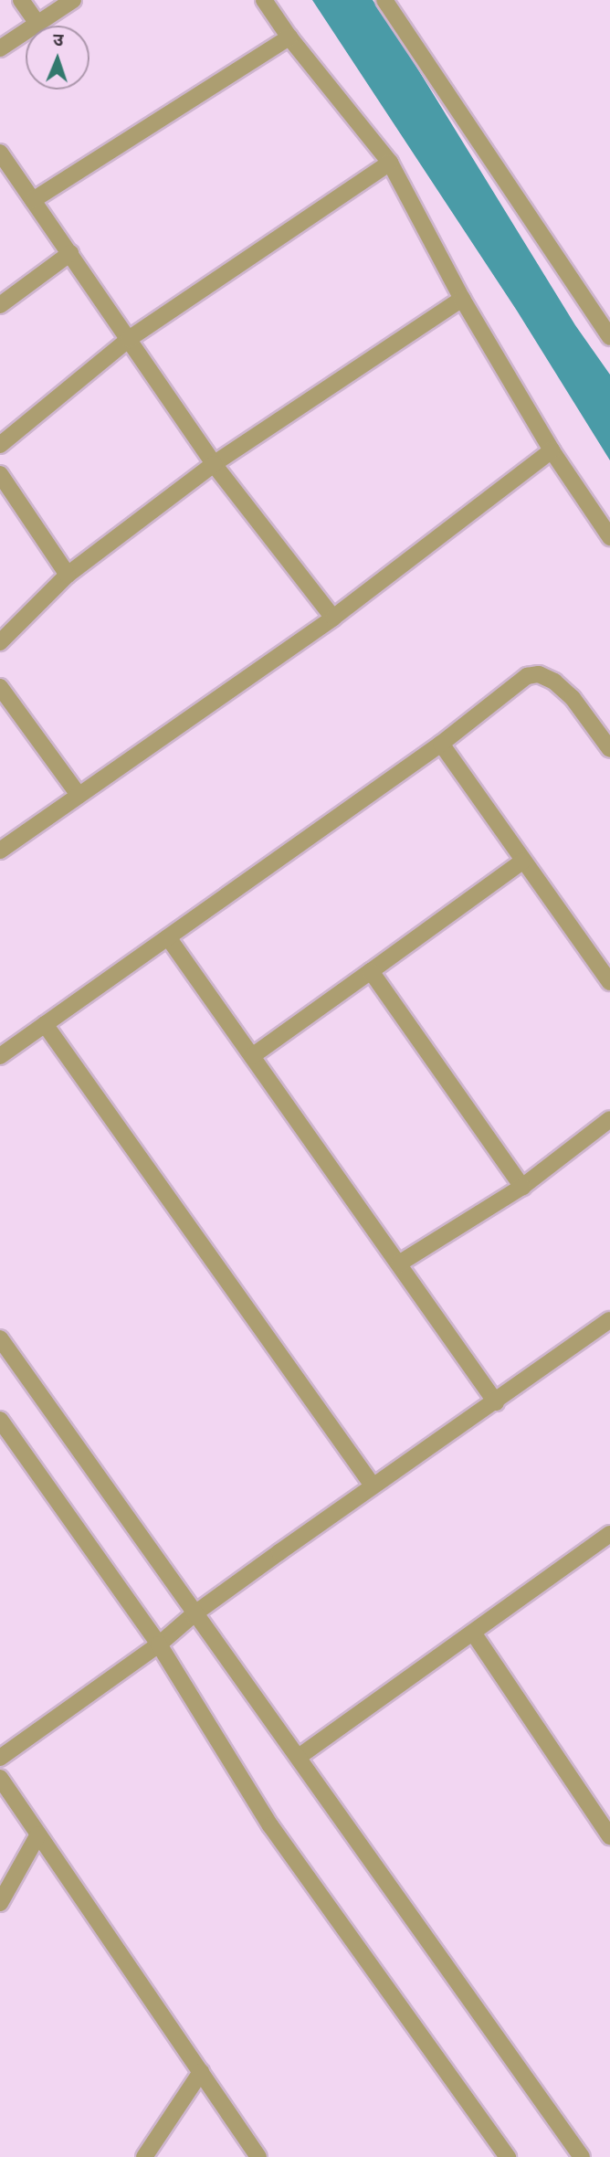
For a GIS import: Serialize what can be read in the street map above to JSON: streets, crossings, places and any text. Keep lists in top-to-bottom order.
{
  "north": "top"
}
